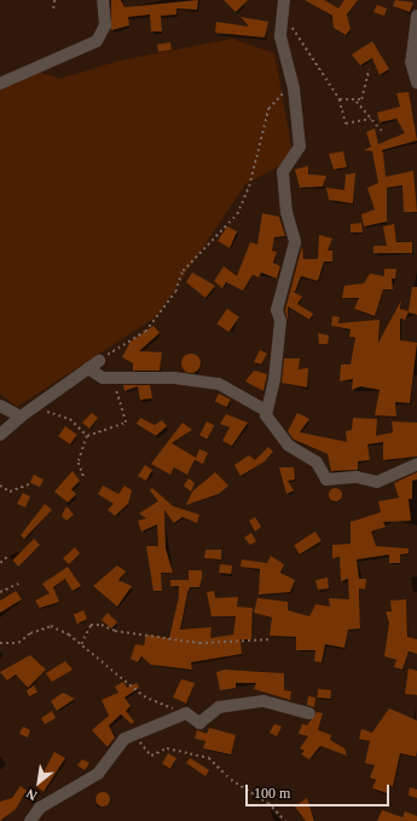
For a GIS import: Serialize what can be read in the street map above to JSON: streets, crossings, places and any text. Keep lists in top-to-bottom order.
{
  "scale_bar": "100 m",
  "north": "bottom left"
}
